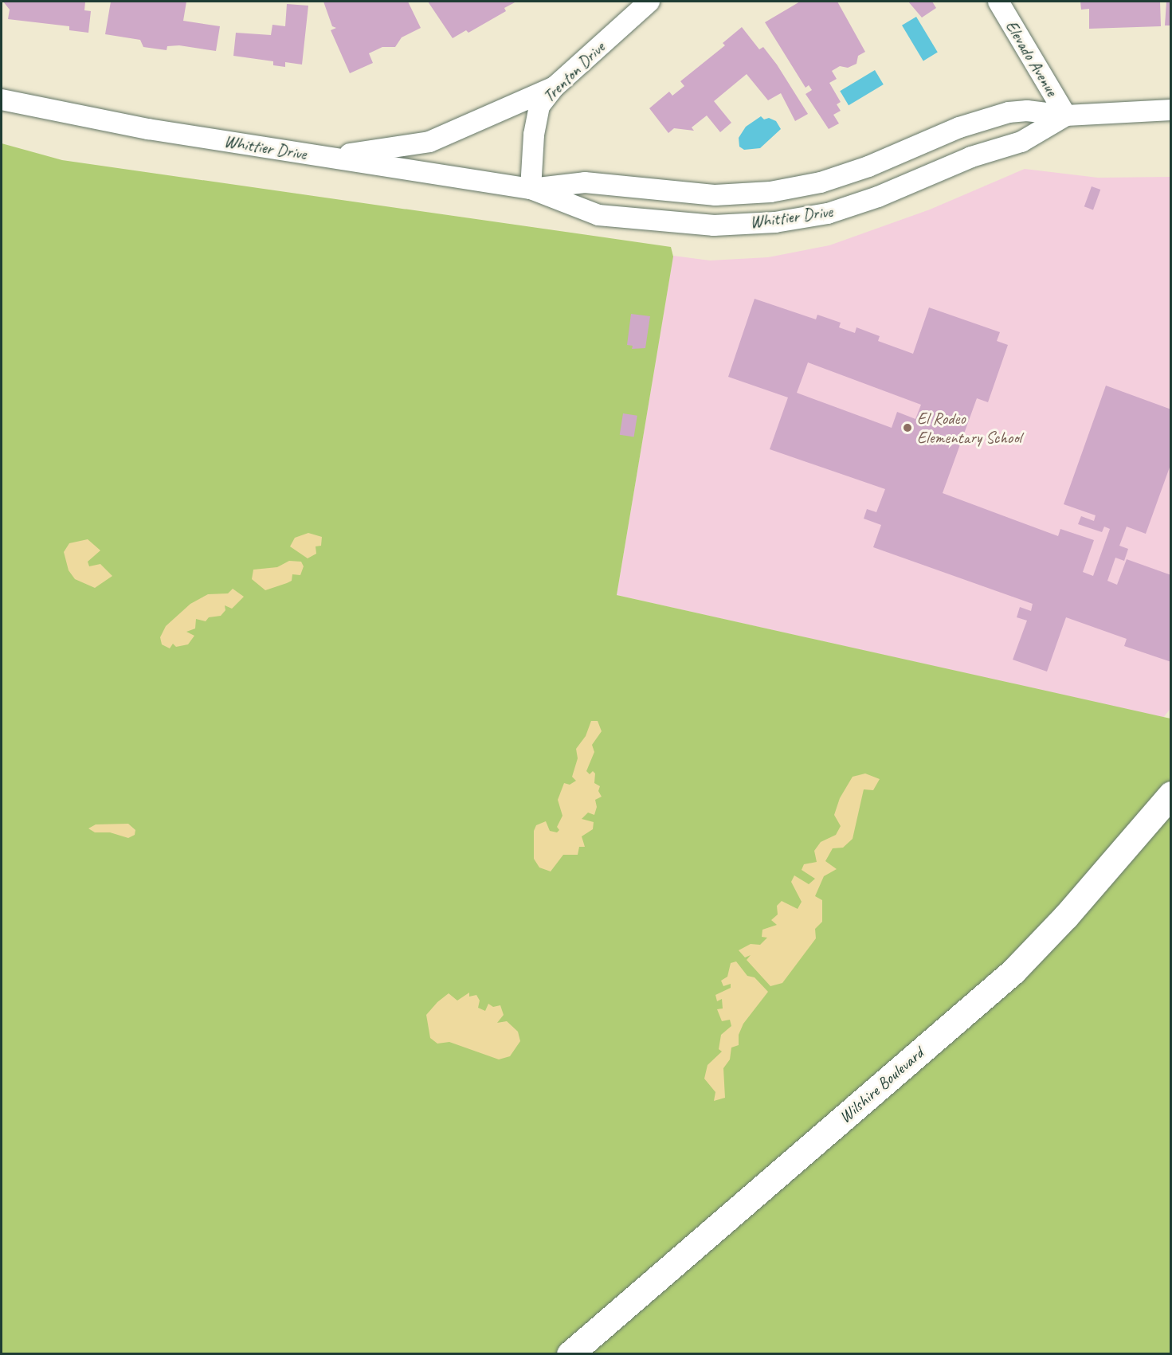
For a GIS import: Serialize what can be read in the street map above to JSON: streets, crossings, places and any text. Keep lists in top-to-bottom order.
{
  "streets": {
    "main road": ["Wilshire Boulevard"],
    "street": ["Elevado Avenue", "Trenton Drive", "Whittier Drive"]
  },
  "crossings": [
    ["Elevado Avenue", "Whittier Drive"],
    ["Trenton Drive", "Whittier Drive"]
  ],
  "places": ["El Rodeo Elementary School"]
}
